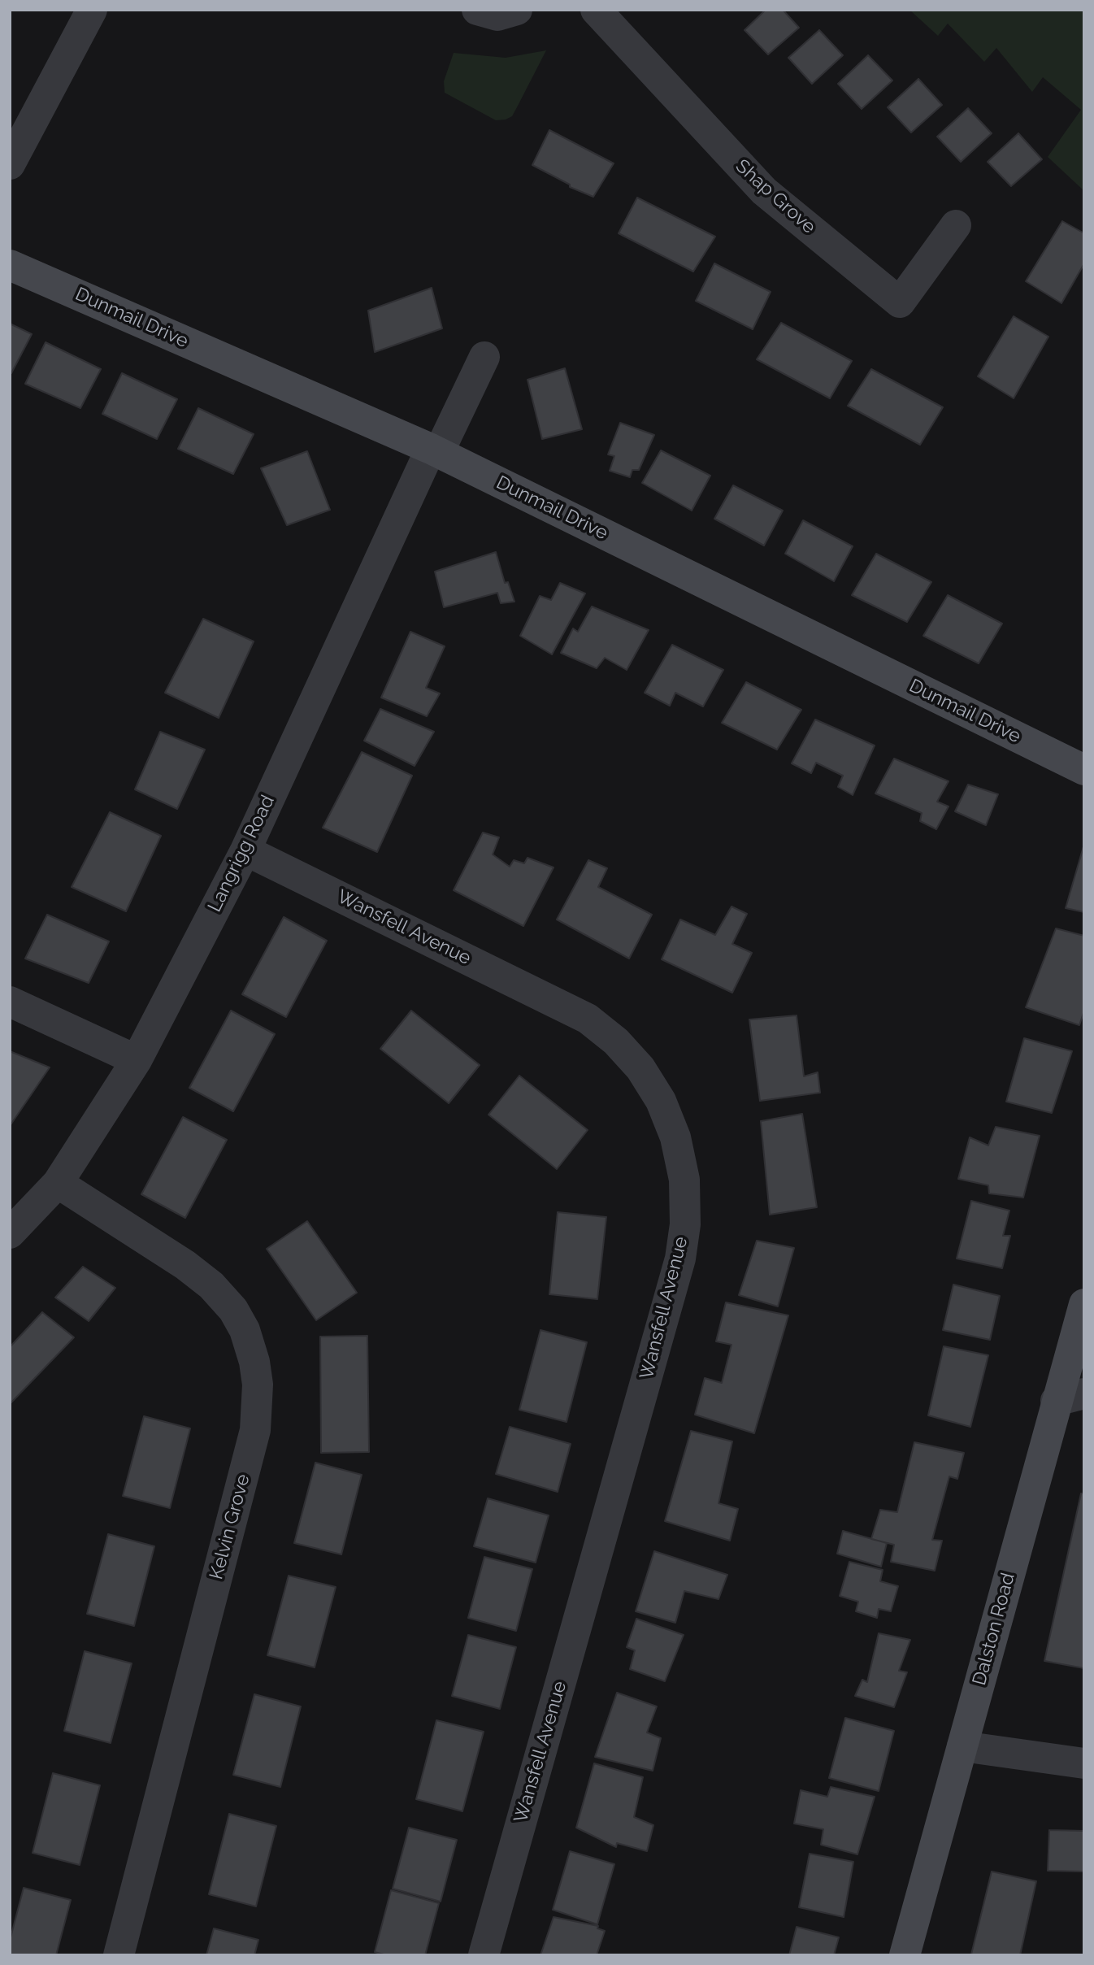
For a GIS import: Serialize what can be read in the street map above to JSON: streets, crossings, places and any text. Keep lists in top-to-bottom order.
{
  "streets": {
    "street": [
      "Shap Grove",
      "Dunmail Drive",
      "Langrigg Road",
      "Wansfell Avenue",
      "Kelvin Grove",
      "Dalston Road"
    ]
  },
  "crossings": [
    ["Dunmail Drive", "Langrigg Road"],
    ["Langrigg Road", "Wansfell Avenue"],
    ["Langrigg Road", "Kelvin Grove"]
  ]
}
